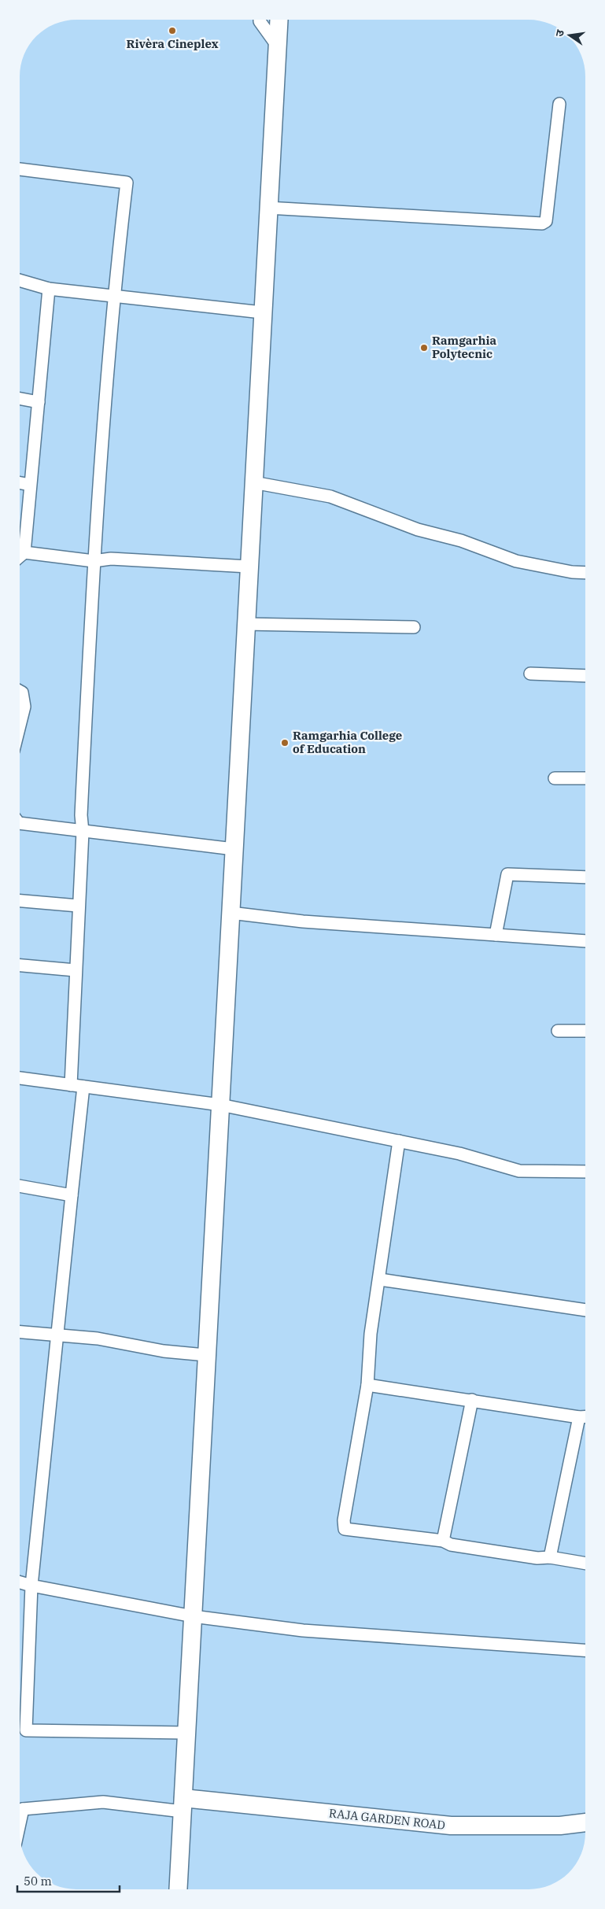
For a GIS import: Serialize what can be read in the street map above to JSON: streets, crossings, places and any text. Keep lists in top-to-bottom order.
{
  "streets": {
    "main road": ["RAJA GARDEN ROAD"]
  },
  "places": ["Rivèra Cineplex", "Ramgarhia Polytecnic", "Ramgarhia College of Education"],
  "scale_bar": "50 m",
  "north": "left"
}
